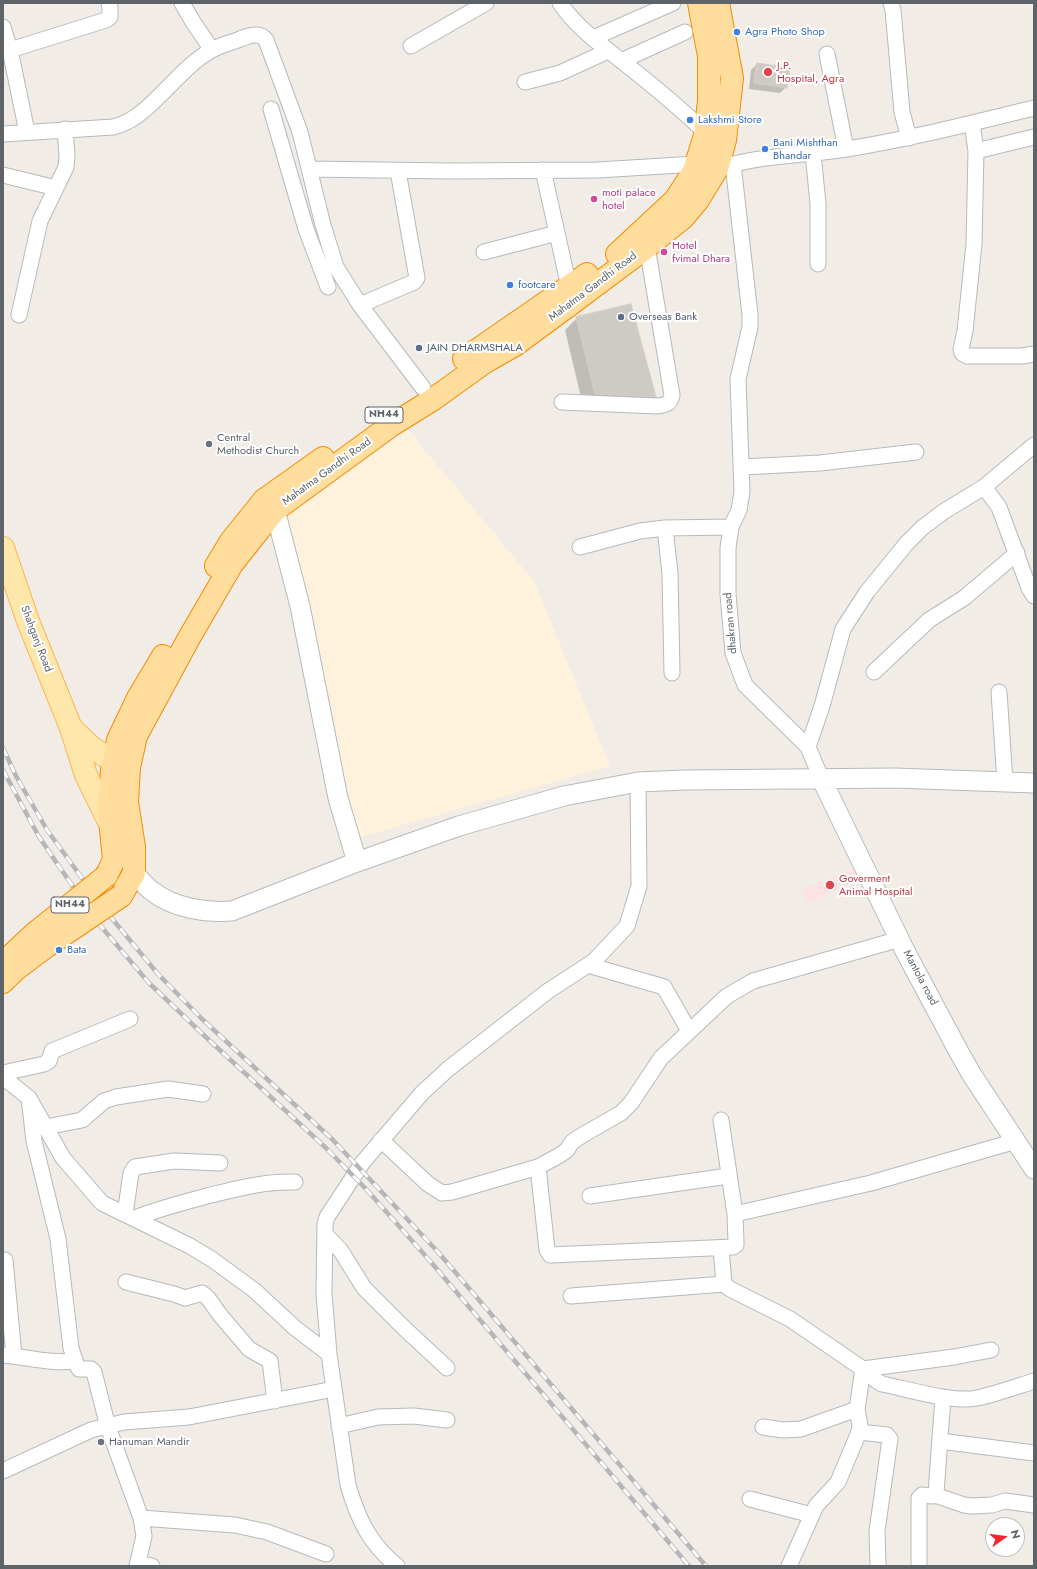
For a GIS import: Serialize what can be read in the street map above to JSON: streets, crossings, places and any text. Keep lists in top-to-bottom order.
{
  "streets": {
    "highway": ["Mahatma Gandhi Road", "NH44"],
    "main road": ["Shahganj Road"],
    "street": ["dhakran road", "Mantola road"]
  },
  "crossings": [
    ["Mahatma Gandhi Road", "dhakran road"],
    ["Mahatma Gandhi Road", "Shahganj Road"]
  ],
  "places": [
    "Agra Photo Shop",
    "J.P. Hospital, Agra",
    "Lakshmi Store",
    "Bani Mishthan Bhandar",
    "moti palace hotel",
    "Hotel fvimal Dhara",
    "footcare",
    "Overseas Bank",
    "JAIN DHARMSHALA",
    "Central Methodist Church",
    "Goverment Animal Hospital",
    "Bata",
    "Hanuman Mandir"
  ],
  "north": "right"
}
